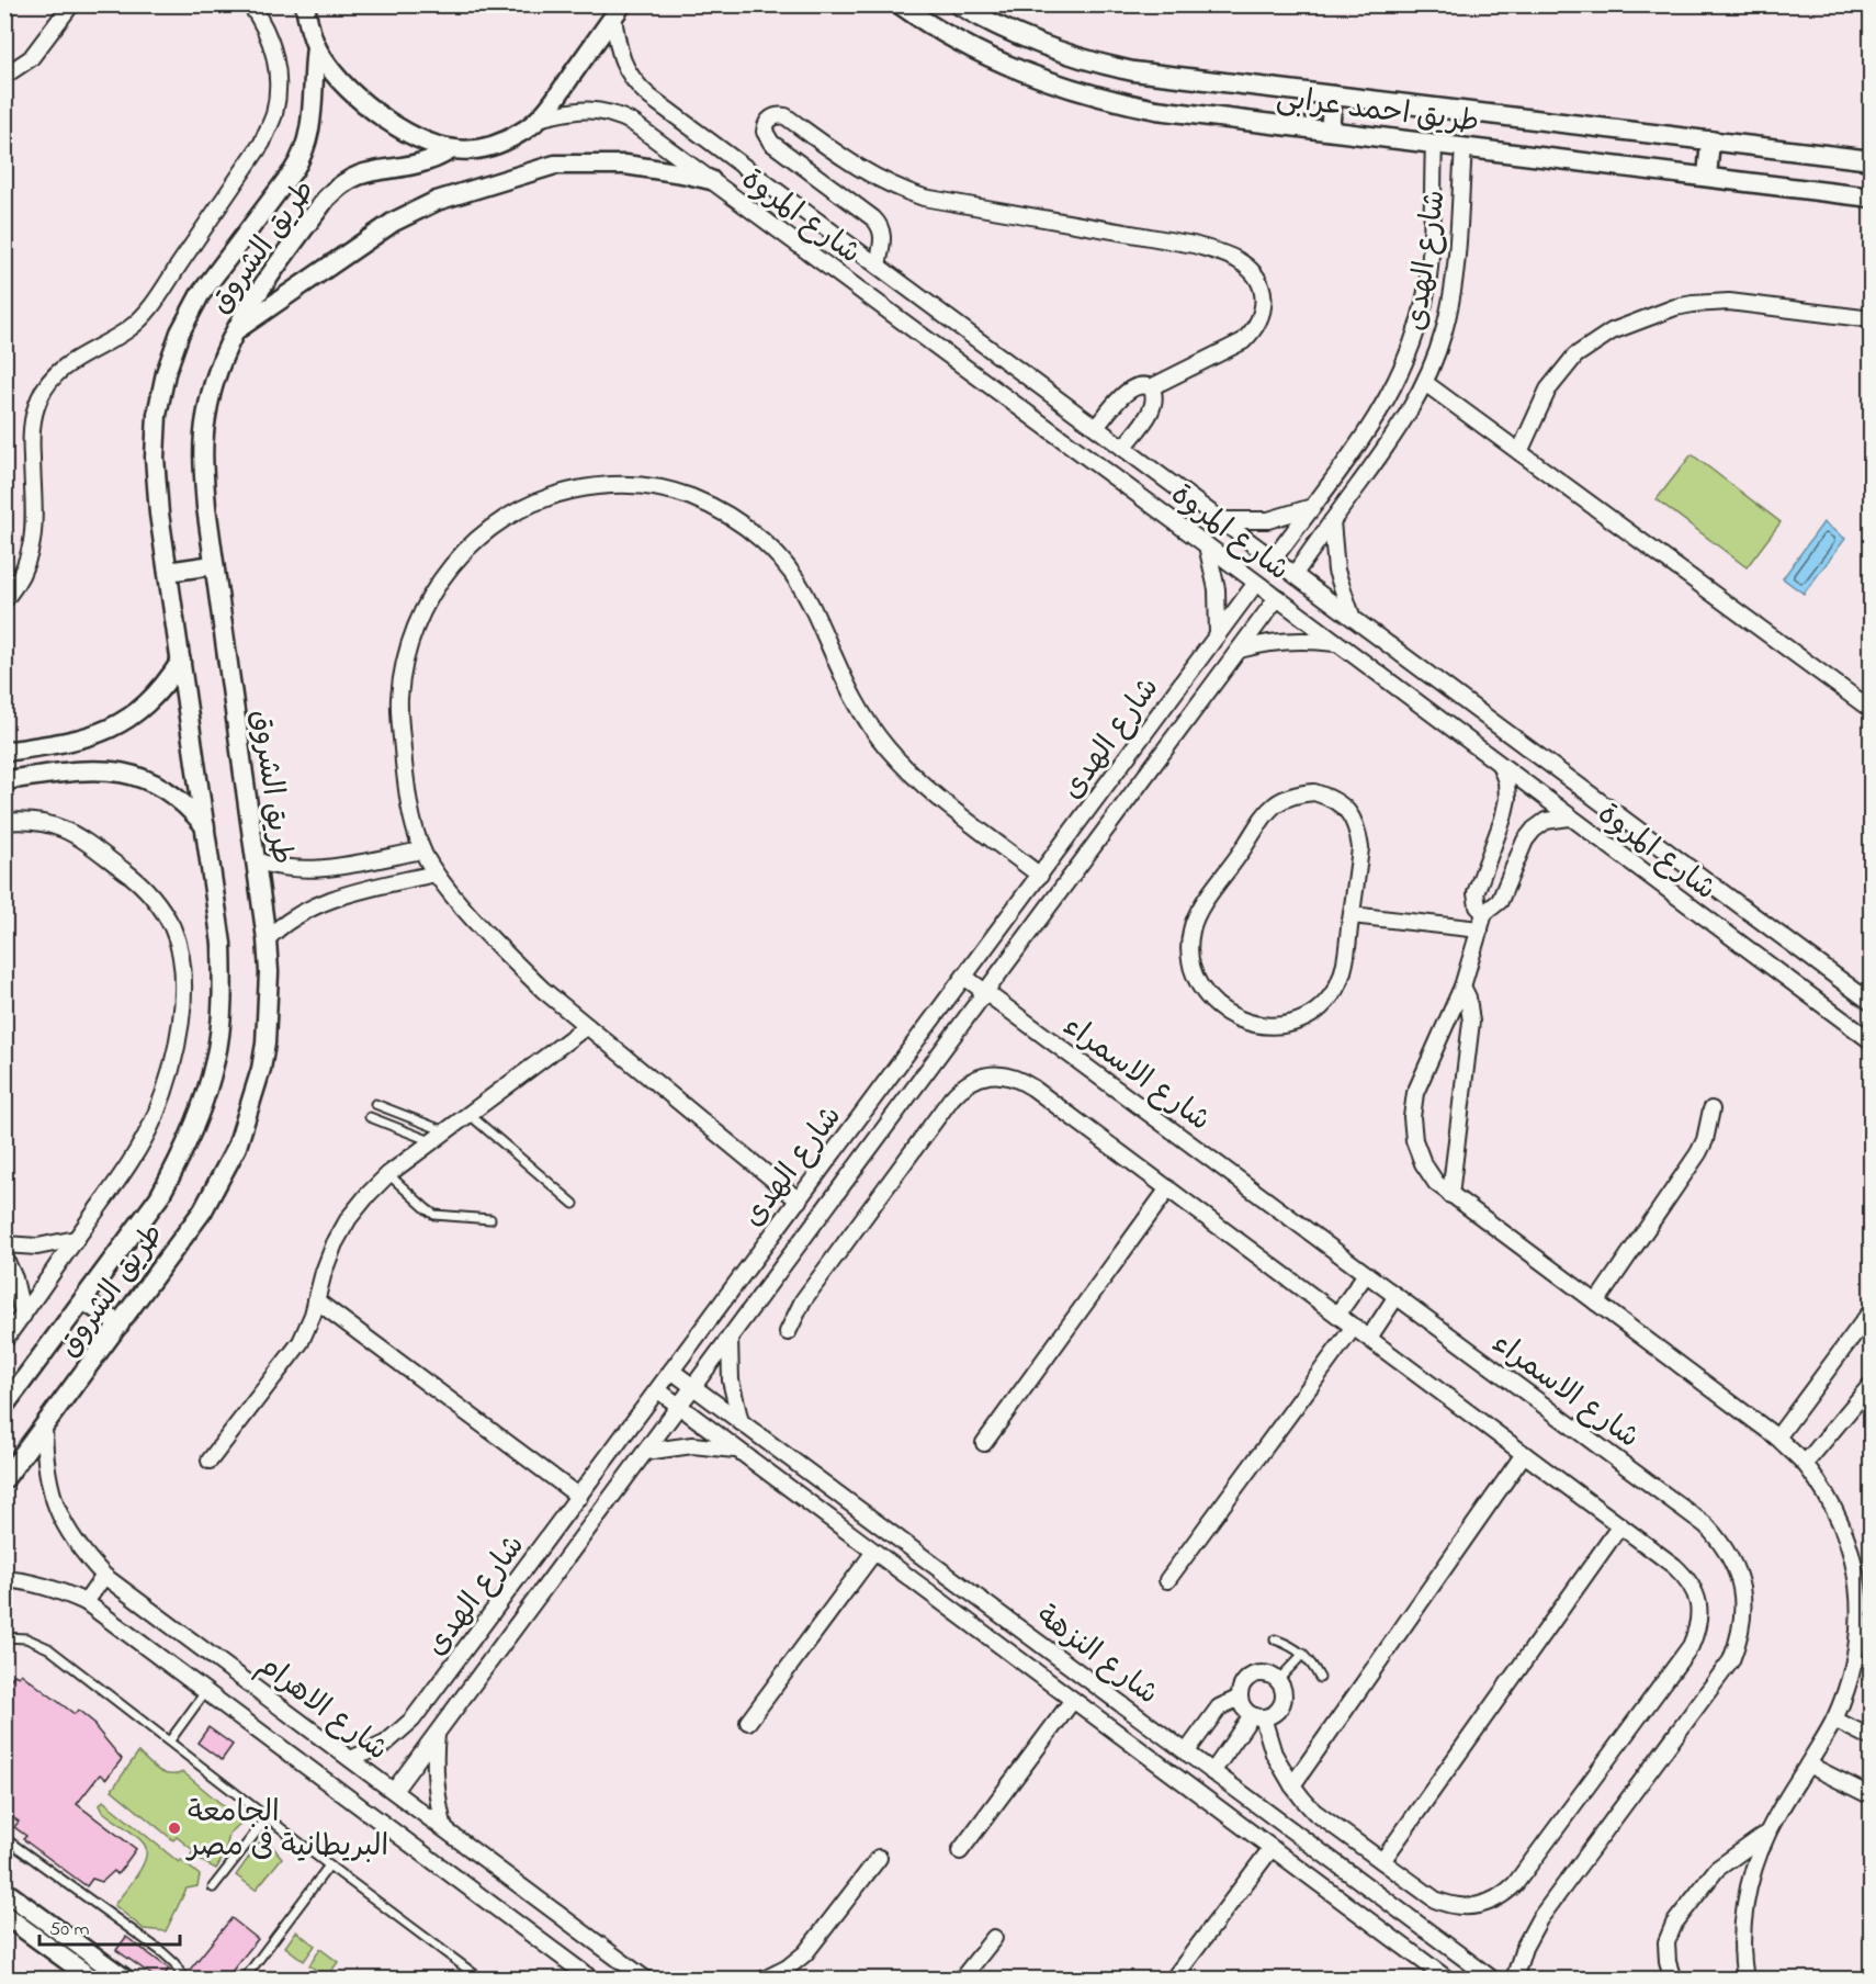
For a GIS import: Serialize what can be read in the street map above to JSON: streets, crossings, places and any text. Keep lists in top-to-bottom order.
{
  "streets": {
    "street": [
      "طريق احمد عرابى",
      "شارع المروة",
      "طريق الشروق",
      "شارع الهدى",
      "شارع الاسمراء",
      "شارع النزهة",
      "شارع الاهرام"
    ]
  },
  "crossings": [
    ["طريق احمد عرابى", "شارع الهدى"],
    ["شارع المروة", "شارع الهدى"],
    ["طريق الشروق", "شارع الاهرام"],
    ["شارع الهدى", "شارع الاسمراء"],
    ["شارع الهدى", "شارع النزهة"],
    ["شارع الهدى", "شارع الاهرام"]
  ],
  "places": ["الجامعة البريطانية فى مصر"],
  "scale_bar": "50 m"
}
